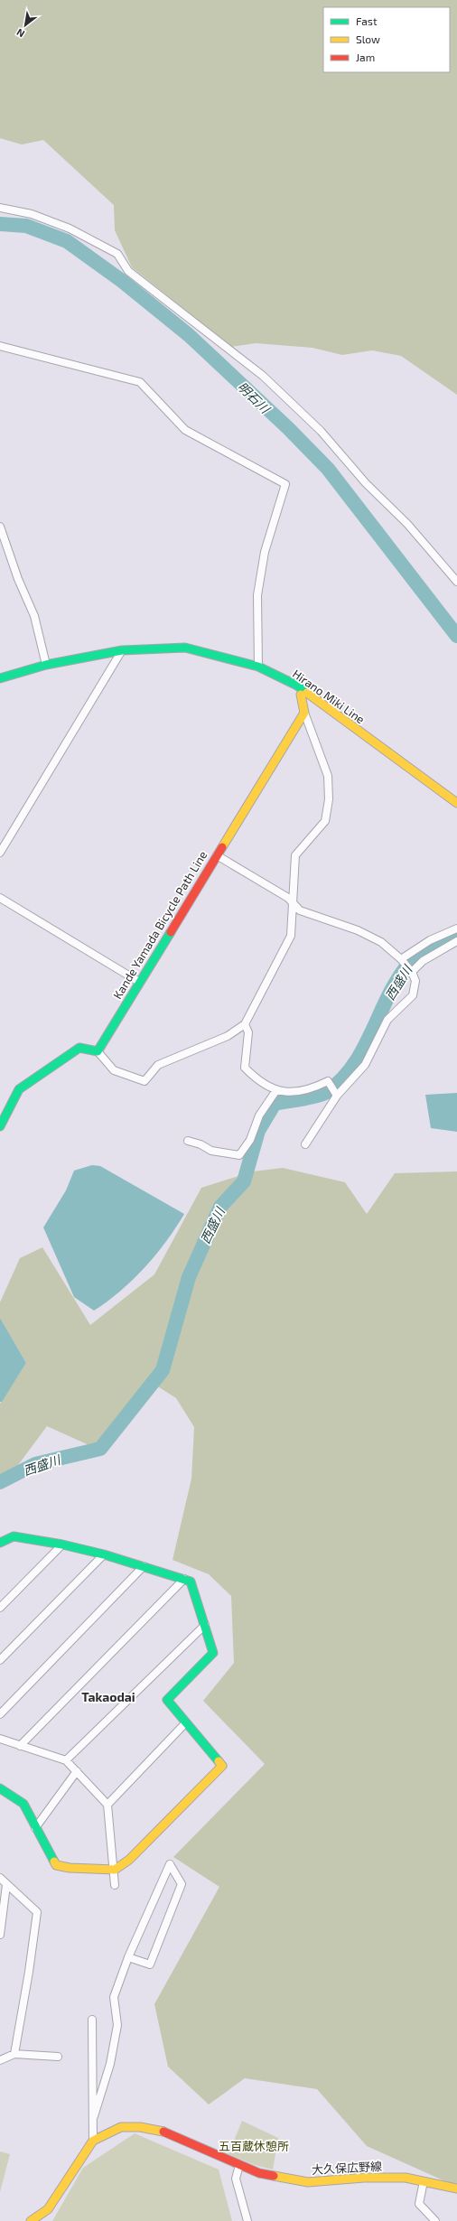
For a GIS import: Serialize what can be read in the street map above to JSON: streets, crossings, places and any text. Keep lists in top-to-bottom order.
{
  "streets": {
    "street": ["Hirano Miki Line", "Kande Yamada Bicycle Path Line", "大久保広野線"]
  },
  "districts": ["Takaodai"],
  "water": ["明石川", "西盛川"],
  "parks": ["五百蔵休憩所"],
  "legend": ["Fast", "Slow", "Jam"],
  "north": "bottom left"
}
